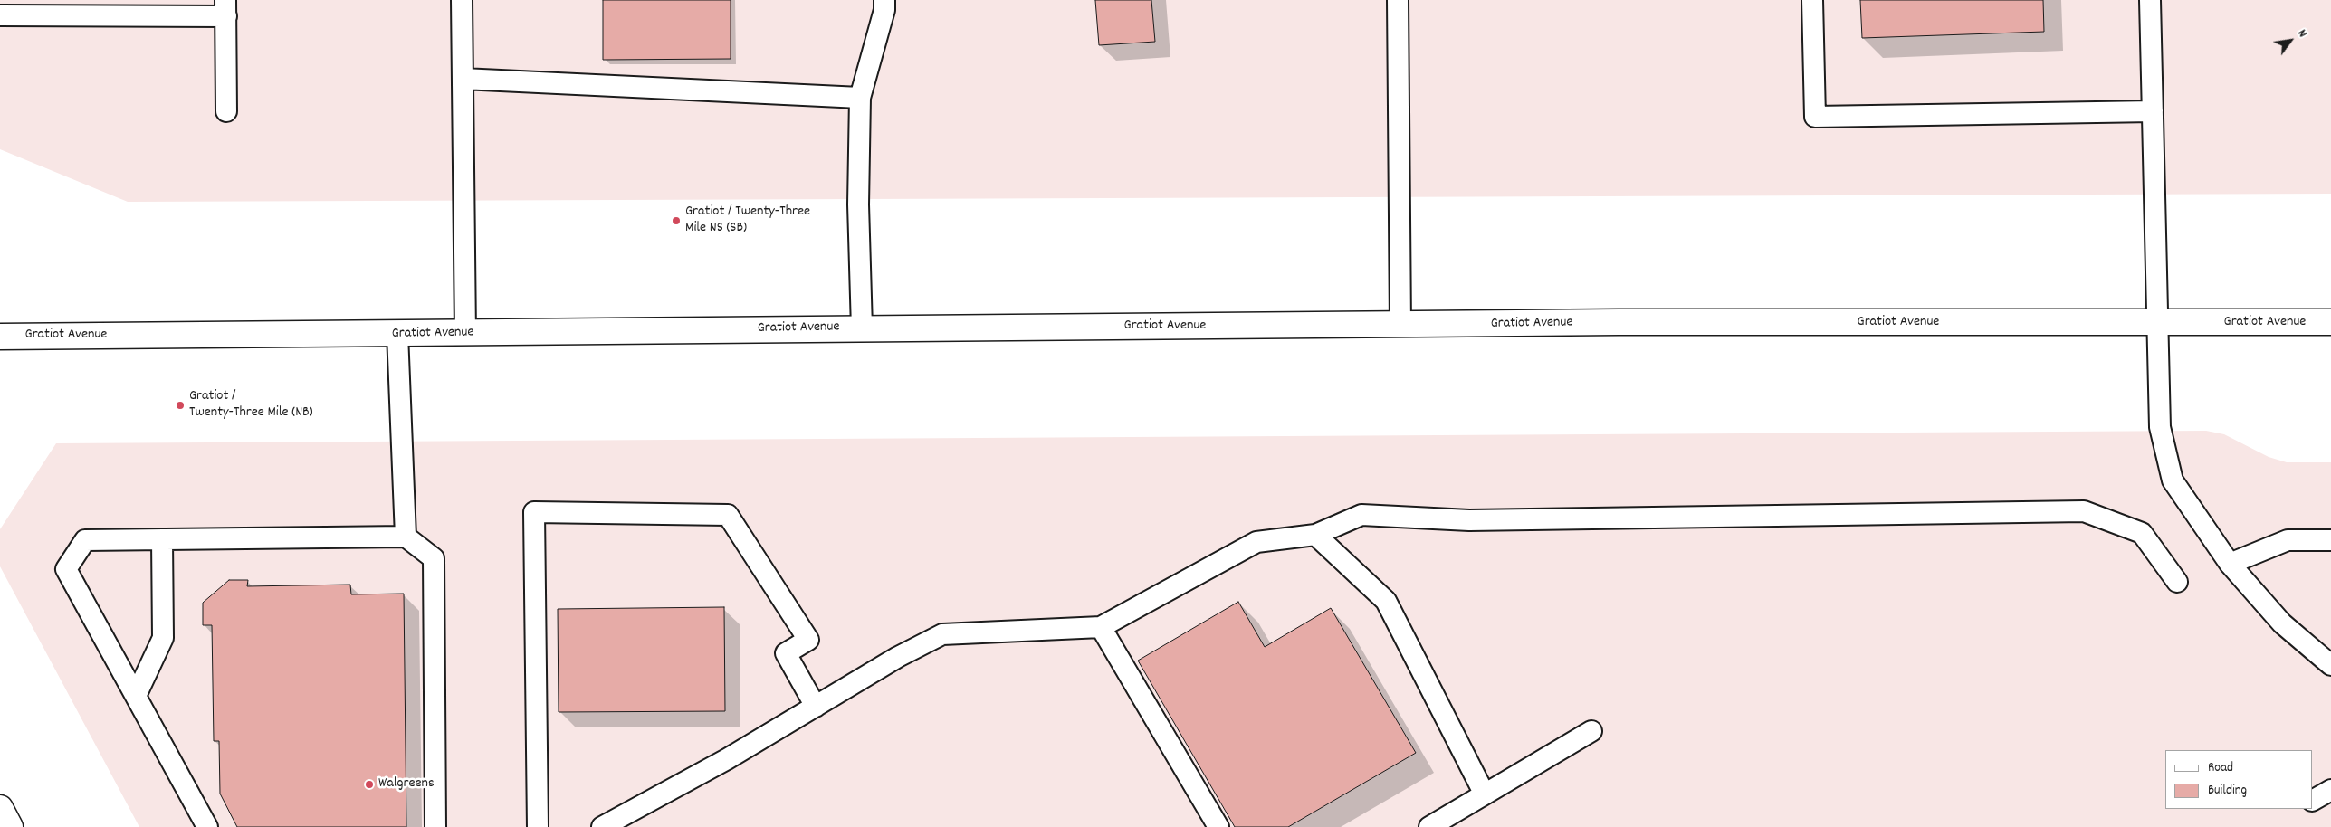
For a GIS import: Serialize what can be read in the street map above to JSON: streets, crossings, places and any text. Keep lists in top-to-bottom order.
{
  "streets": {
    "main road": ["Gratiot Avenue"]
  },
  "places": ["Gratiot / Twenty-Three Mile NS (SB)", "Gratiot / Twenty-Three Mile (NB)", "Walgreens"],
  "legend": ["Road", "Building"],
  "north": "top right"
}
